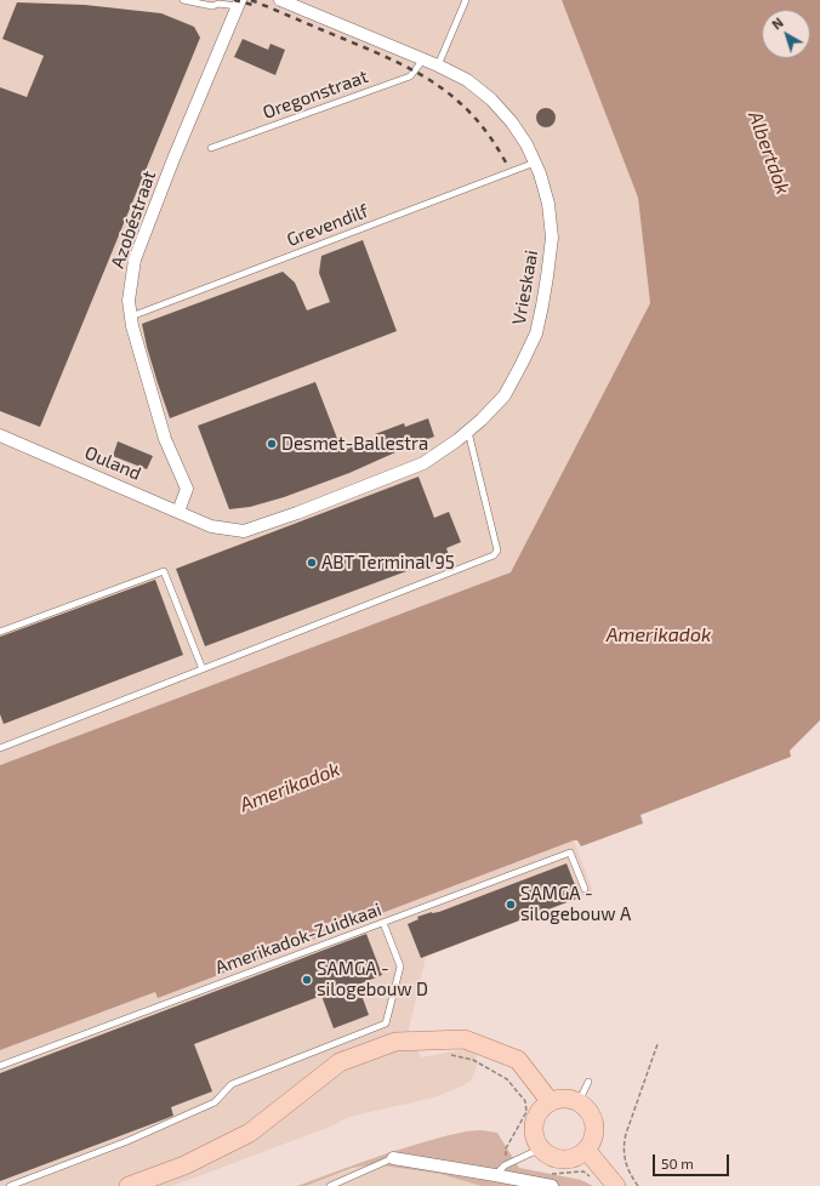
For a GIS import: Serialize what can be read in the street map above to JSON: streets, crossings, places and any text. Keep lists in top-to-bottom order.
{
  "streets": {
    "street": ["Azobéstraat", "Vrieskaai", "Ouland"],
    "lane": ["Oregonstraat", "Grevendilf", "Amerikadok-Zuidkaai"]
  },
  "crossings": [
    ["Oregonstraat", "Vrieskaai"],
    ["Azobéstraat", "Grevendilf"],
    ["Azobéstraat", "Ouland"],
    ["Grevendilf", "Vrieskaai"],
    ["Vrieskaai", "Ouland"]
  ],
  "water": ["Albertdok", "Amerikadok"],
  "places": [
    "Desmet-Ballestra",
    "ABT Terminal 95",
    "SAMGA - silogebouw A",
    "SAMGA - silogebouw D"
  ],
  "scale_bar": "50 m",
  "north": "top left"
}
